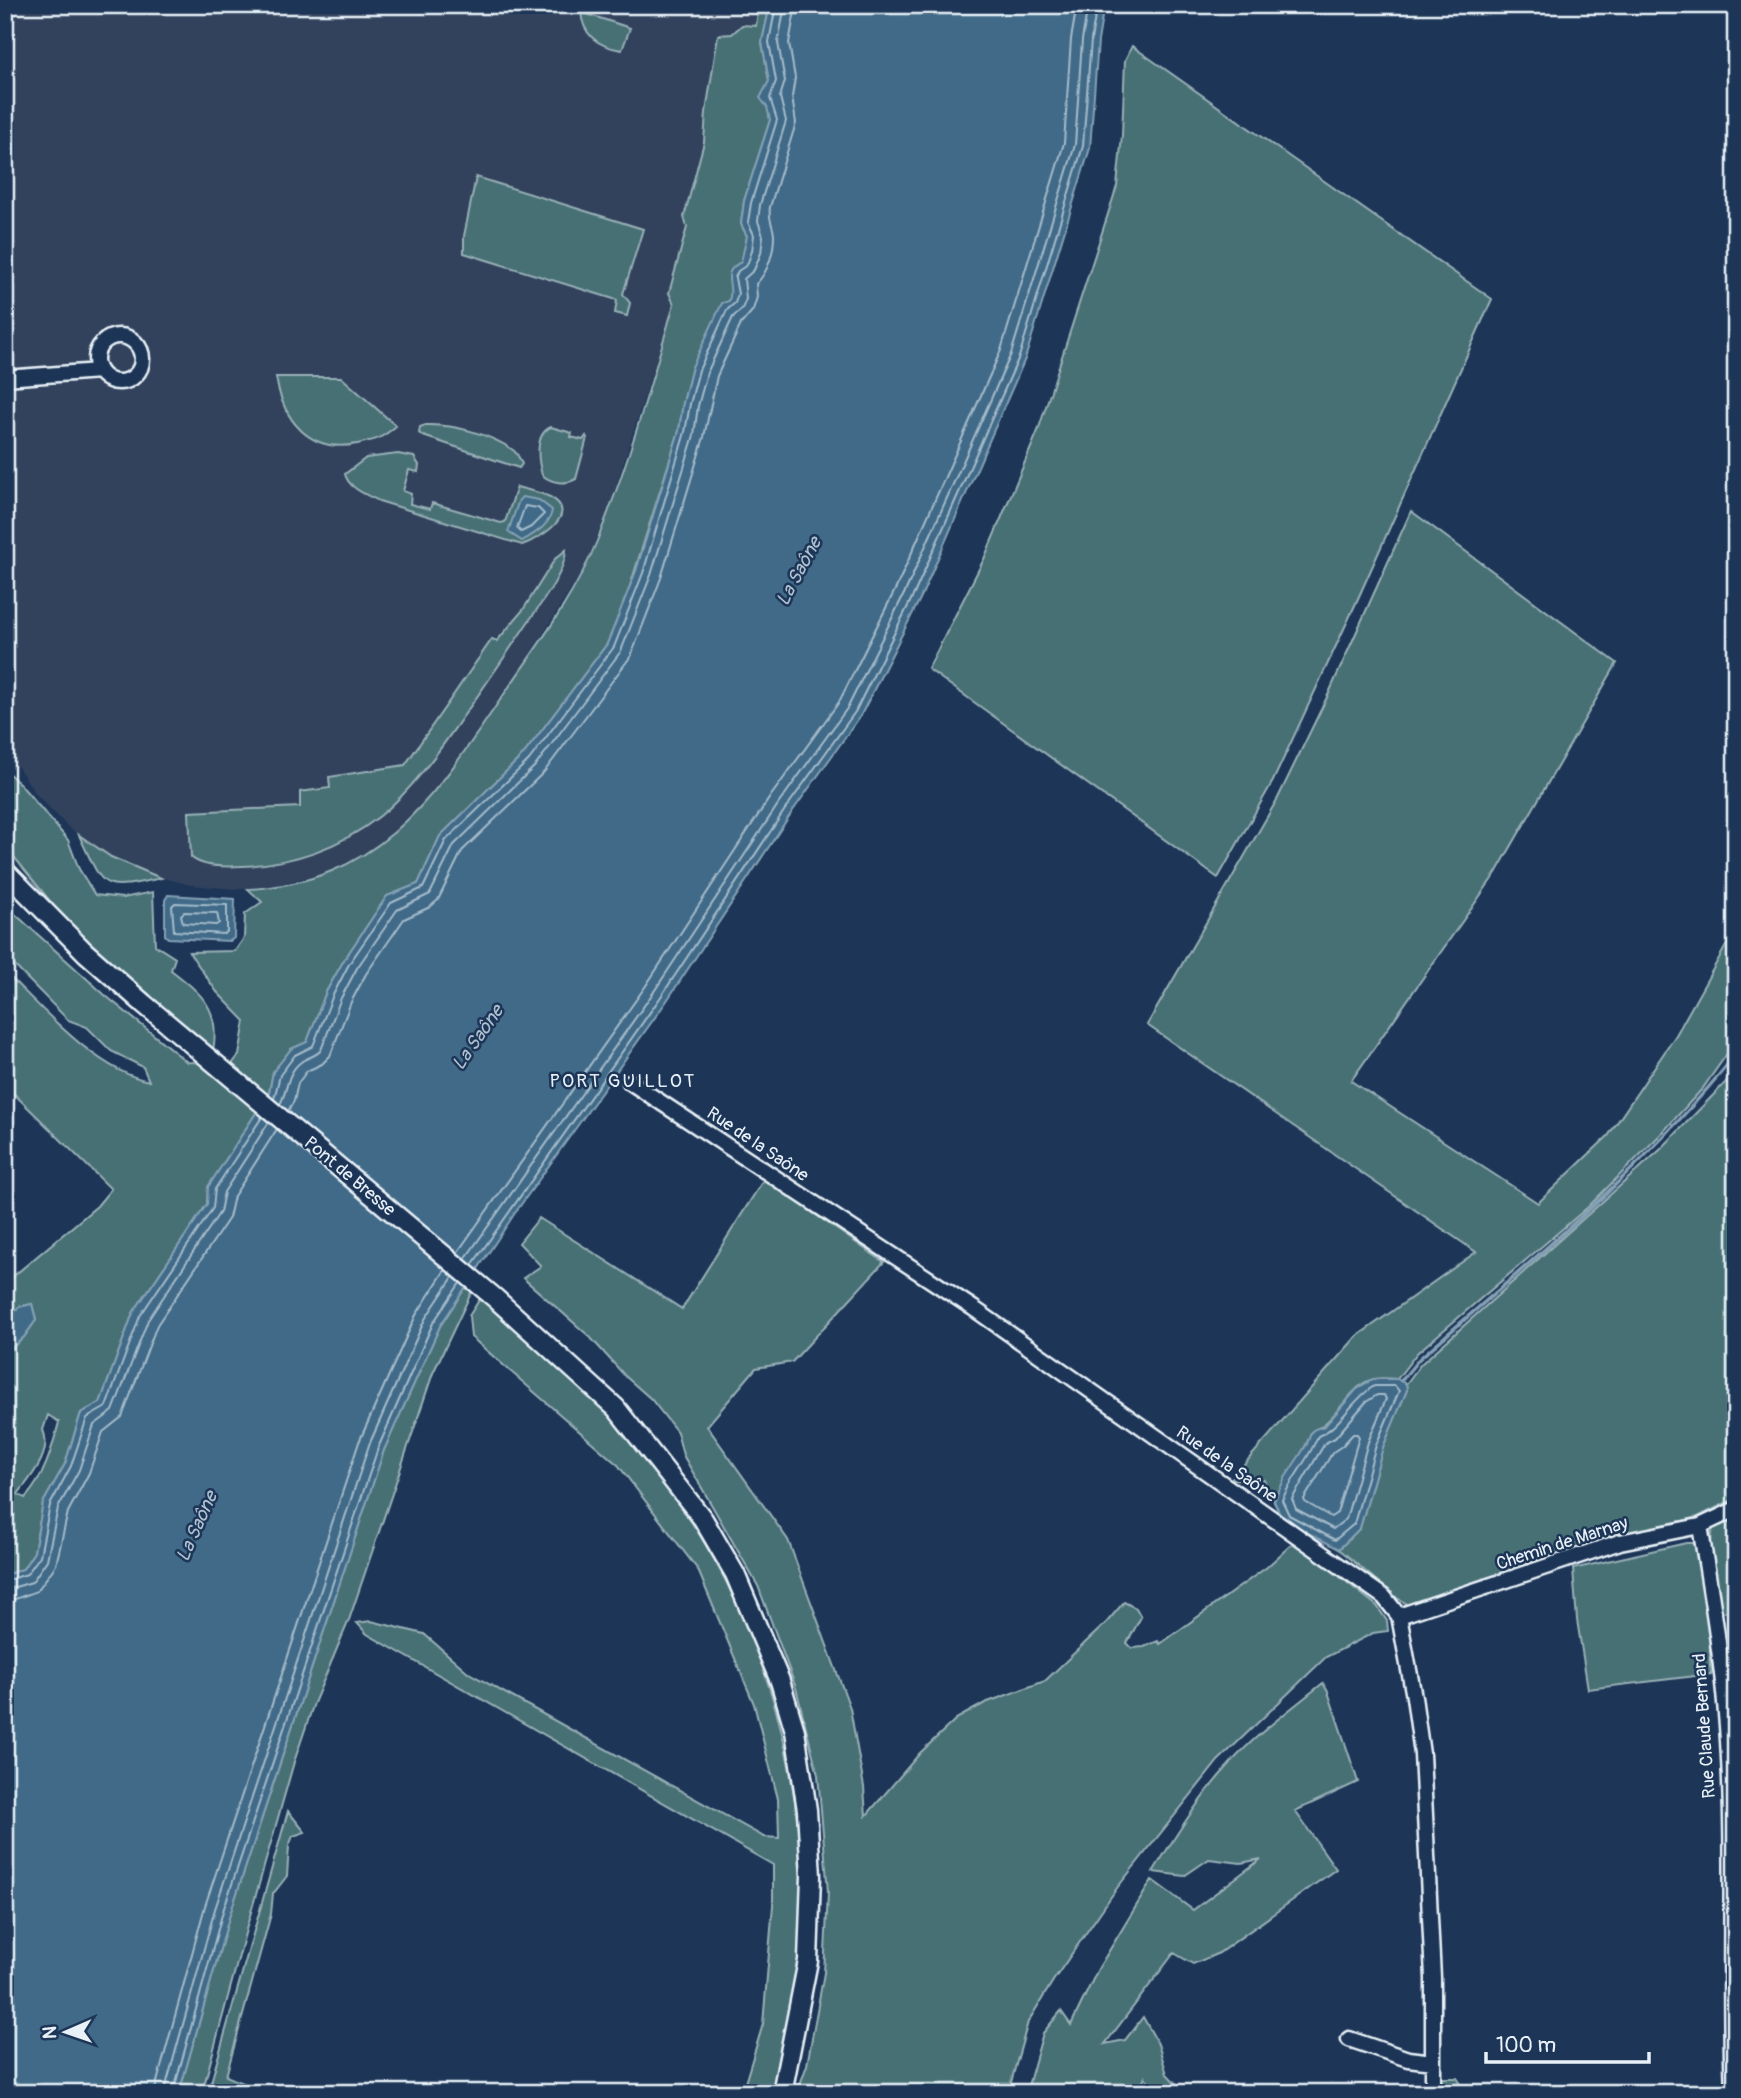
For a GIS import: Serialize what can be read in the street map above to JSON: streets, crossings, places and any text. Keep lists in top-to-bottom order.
{
  "streets": {
    "main road": ["Pont de Bresse"],
    "street": ["Rue de la Saône", "Chemin de Marnay", "Rue Claude Bernard"]
  },
  "crossings": [
    ["Rue de la Saône", "Chemin de Marnay"],
    ["Chemin de Marnay", "Rue Claude Bernard"]
  ],
  "districts": ["PORT GUILLOT"],
  "water": ["La Saône"],
  "scale_bar": "100 m",
  "north": "left"
}
